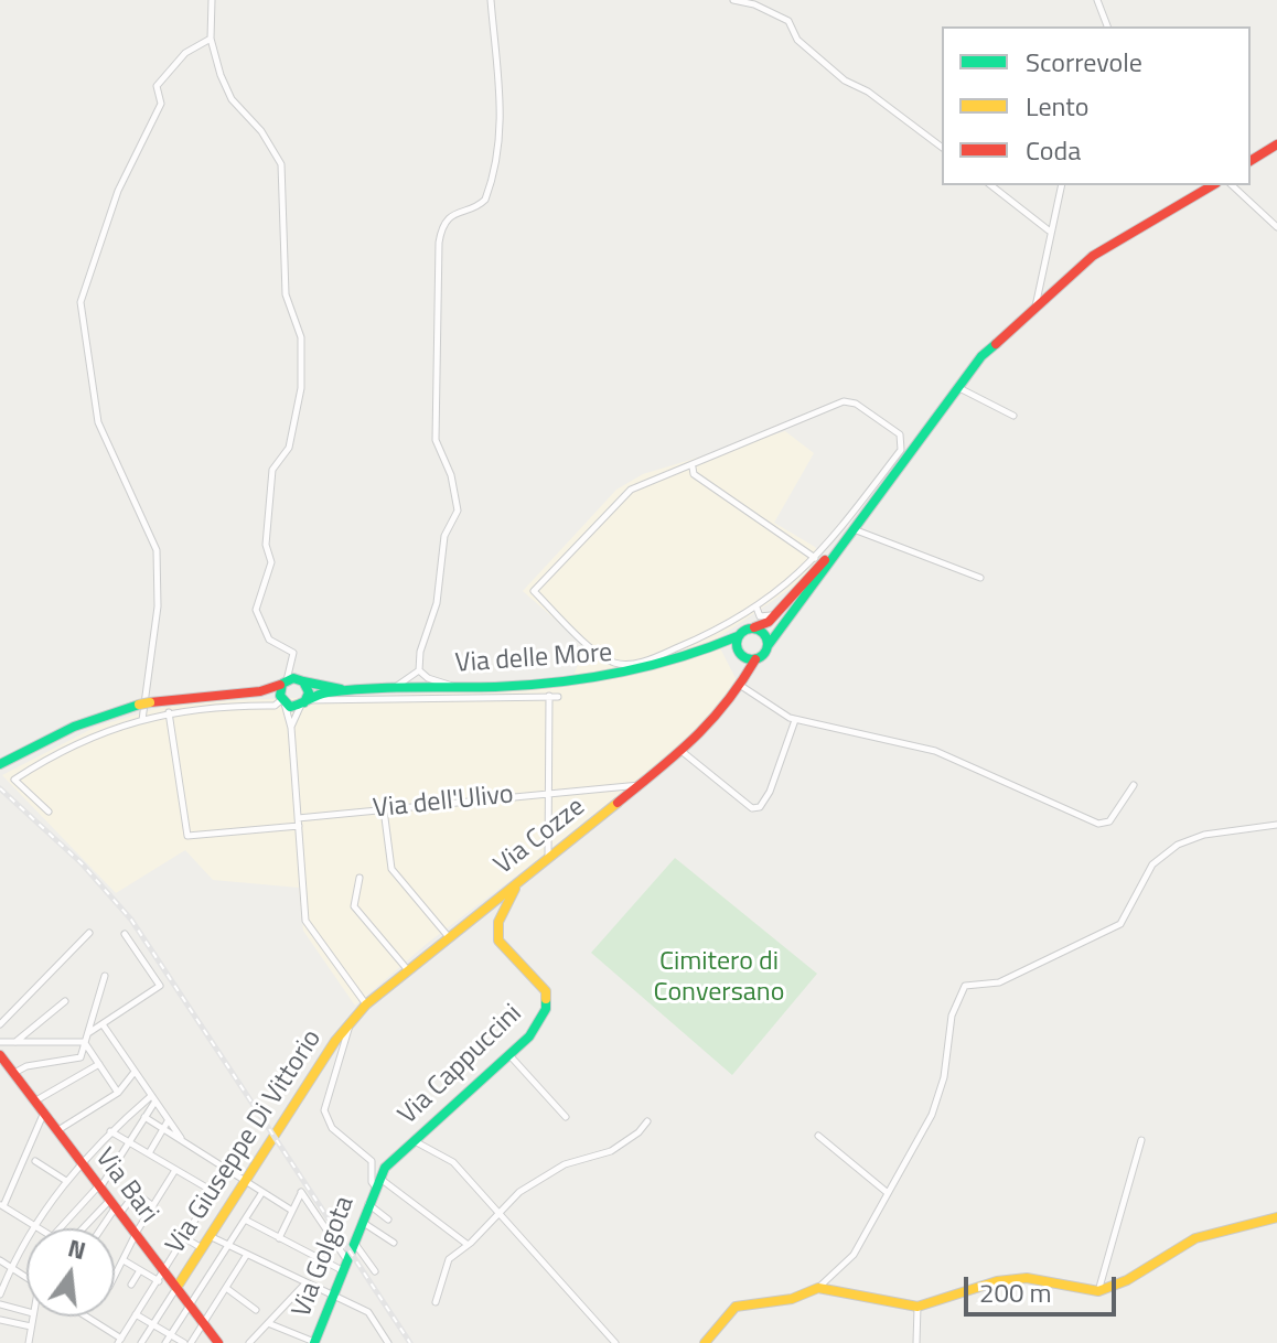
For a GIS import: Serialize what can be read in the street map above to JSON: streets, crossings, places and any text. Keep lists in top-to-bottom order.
{
  "streets": {
    "main road": [
      "Via delle More",
      "Via Cozze",
      "Via Cappuccini",
      "Via Giuseppe Di Vittorio",
      "Via Bari",
      "Via Golgota"
    ],
    "street": ["Via dell'Ulivo"]
  },
  "crossings": [
    ["Via dell'Ulivo", "Via Cozze"],
    ["Via Cozze", "Via Cappuccini"],
    ["Via Cozze", "Via Giuseppe Di Vittorio"],
    ["Via Cappuccini", "Via Golgota"],
    ["Via Giuseppe Di Vittorio", "Via Bari"]
  ],
  "parks": ["Cimitero di Conversano"],
  "legend": ["Scorrevole", "Lento", "Coda"],
  "scale_bar": "200 m",
  "north": "top"
}
